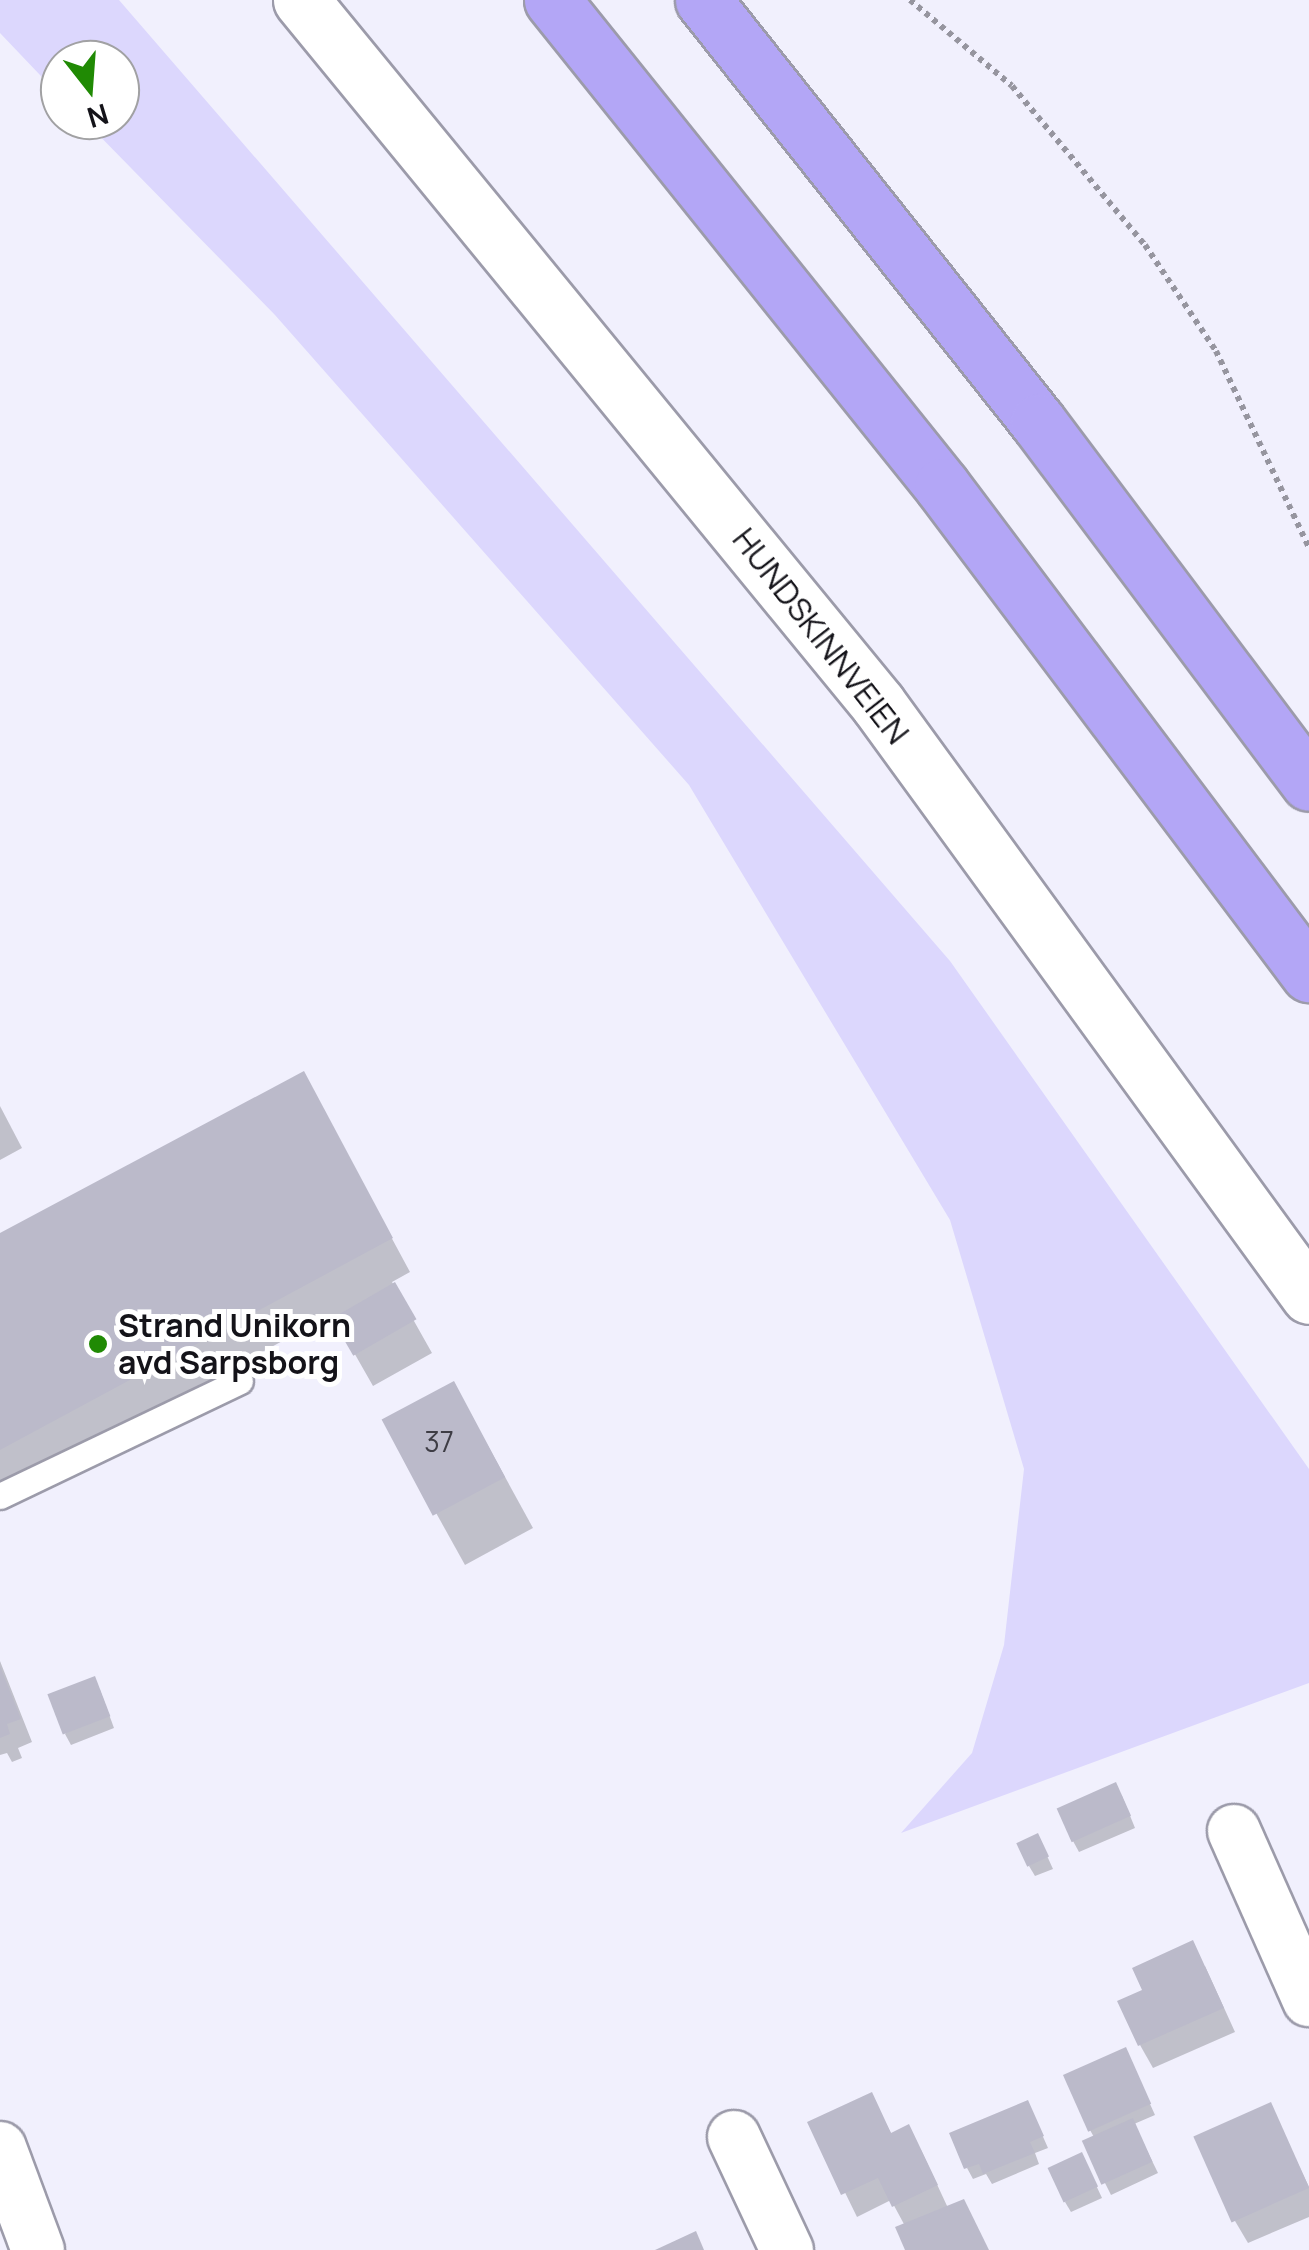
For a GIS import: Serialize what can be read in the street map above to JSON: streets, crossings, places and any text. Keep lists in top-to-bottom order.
{
  "streets": {
    "street": ["HUNDSKINNVEIEN"]
  },
  "places": ["Strand Unikorn avd Sarpsborg"],
  "house_numbers": ["37"],
  "north": "bottom"
}
